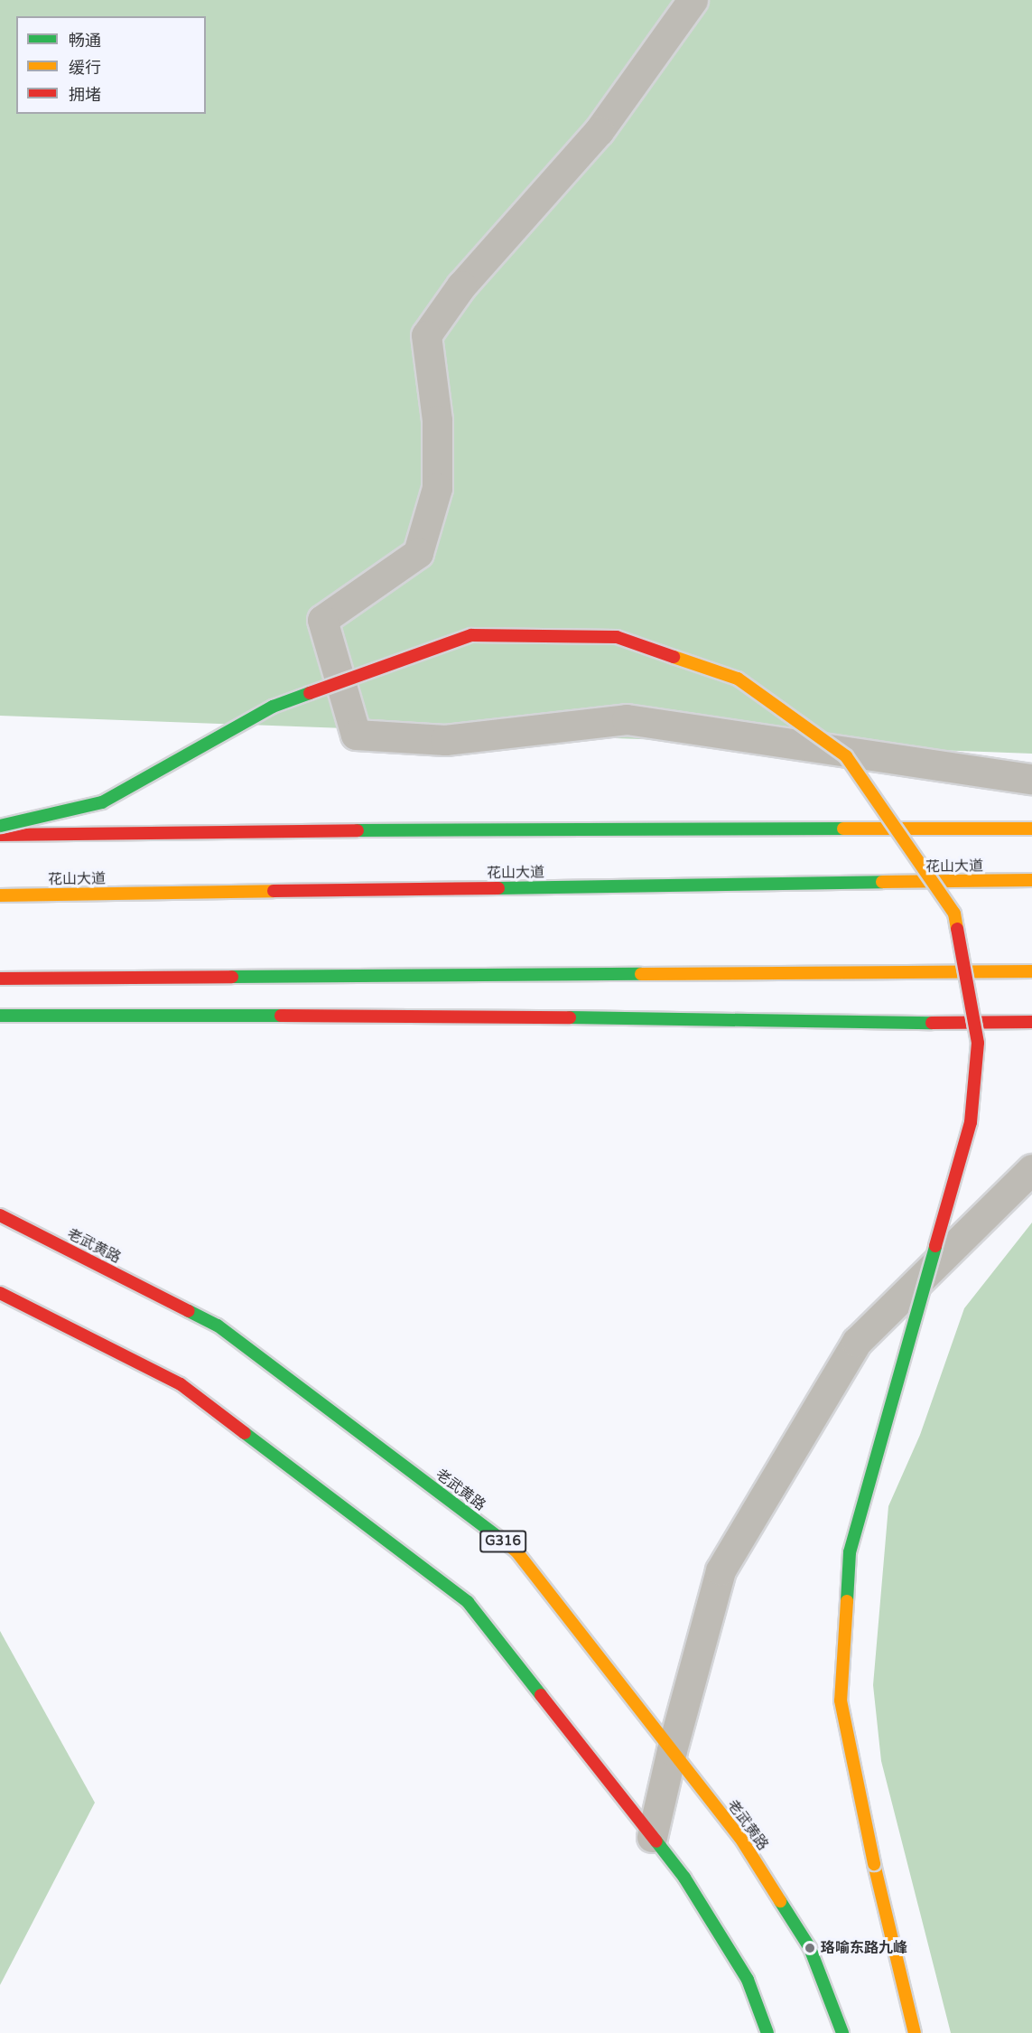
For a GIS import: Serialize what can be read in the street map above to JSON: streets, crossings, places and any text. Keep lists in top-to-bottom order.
{
  "streets": {
    "main road": ["花山大道", "老武黄路", "G316"]
  },
  "places": ["珞喻东路九峰"],
  "legend": ["畅通", "缓行", "拥堵"]
}
